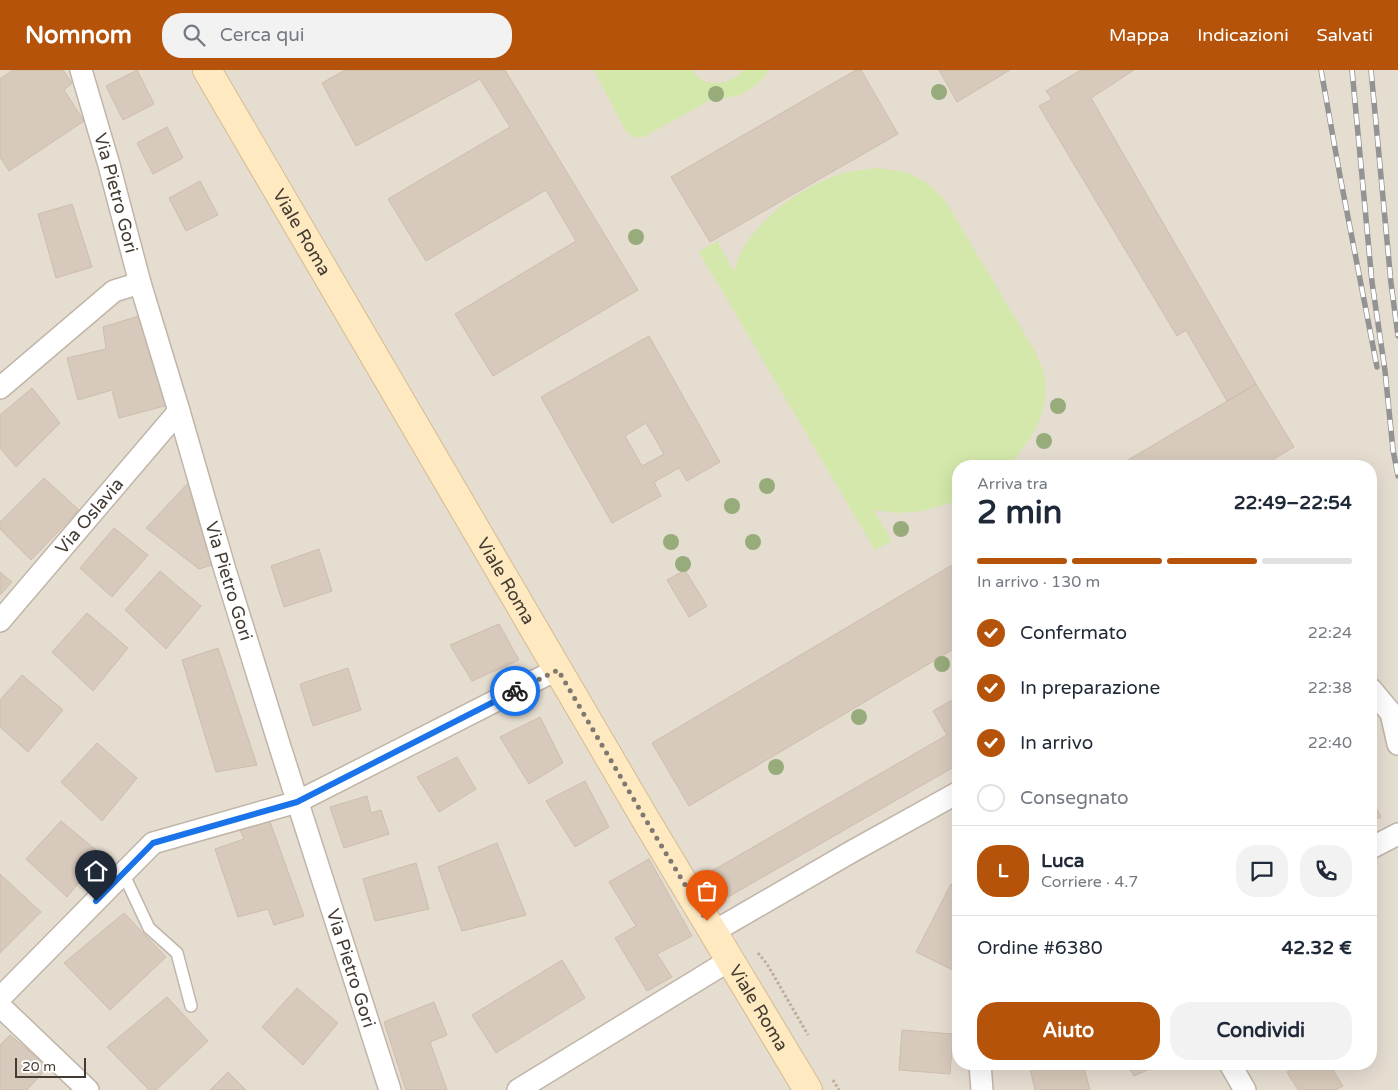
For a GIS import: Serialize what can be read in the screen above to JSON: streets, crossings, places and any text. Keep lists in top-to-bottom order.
{
  "streets": {
    "main road": ["Viale Roma"],
    "street": ["Via Pietro Gori", "Via Oslavia"]
  },
  "crossings": [
    ["Via Pietro Gori", "Via Oslavia"]
  ],
  "scale_bar": "20 m",
  "page": {
    "header": "Nomnom",
    "search": "Cerca qui",
    "nav": ["Mappa", "Indicazioni", "Salvati"],
    "heading": ["2 min", "Arriva tra", "22:49–22:54"],
    "panel": [
      "Luca",
      "Corriere · 4.7",
      "Ordine #6380",
      "42.32 €"
    ],
    "bar": "In arrivo · 130 m",
    "list": [
      ["Confermato", "22:24"],
      ["In preparazione", "22:38"],
      ["In arrivo", "22:40"],
      "Consegnato"
    ],
    "round": "L",
    "buttons": ["Aiuto", "Condividi"],
    "scale": "20 m"
  }
}
